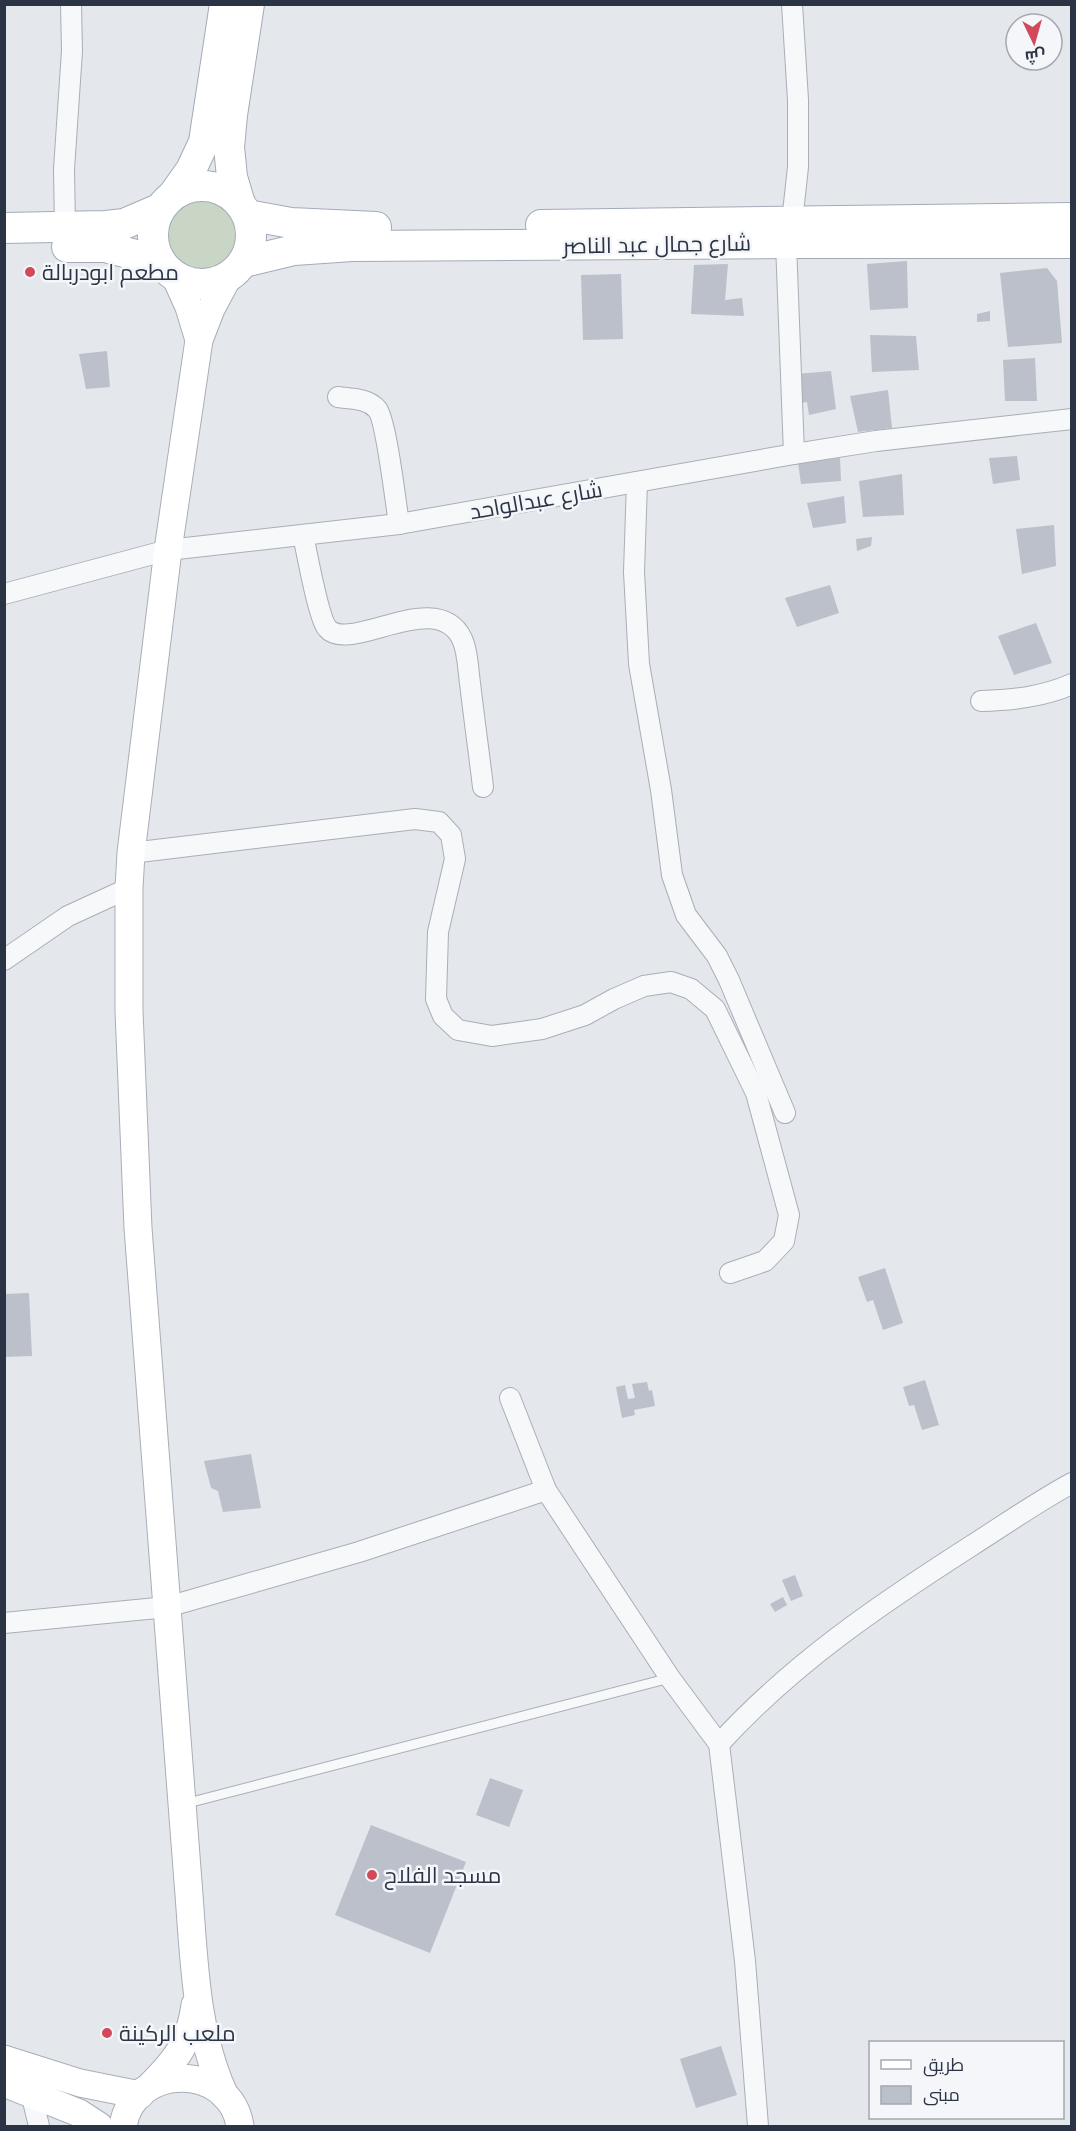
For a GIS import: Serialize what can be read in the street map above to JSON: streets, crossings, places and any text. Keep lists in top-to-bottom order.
{
  "streets": {
    "main road": ["شارع جمال عبد الناصر"],
    "street": ["شارع عبدالواحد"]
  },
  "places": ["مطعم ابودربالة", "مسجد الفلاح", "ملعب الركينة"],
  "legend": ["طريق", "مبنى"],
  "north": "bottom"
}
